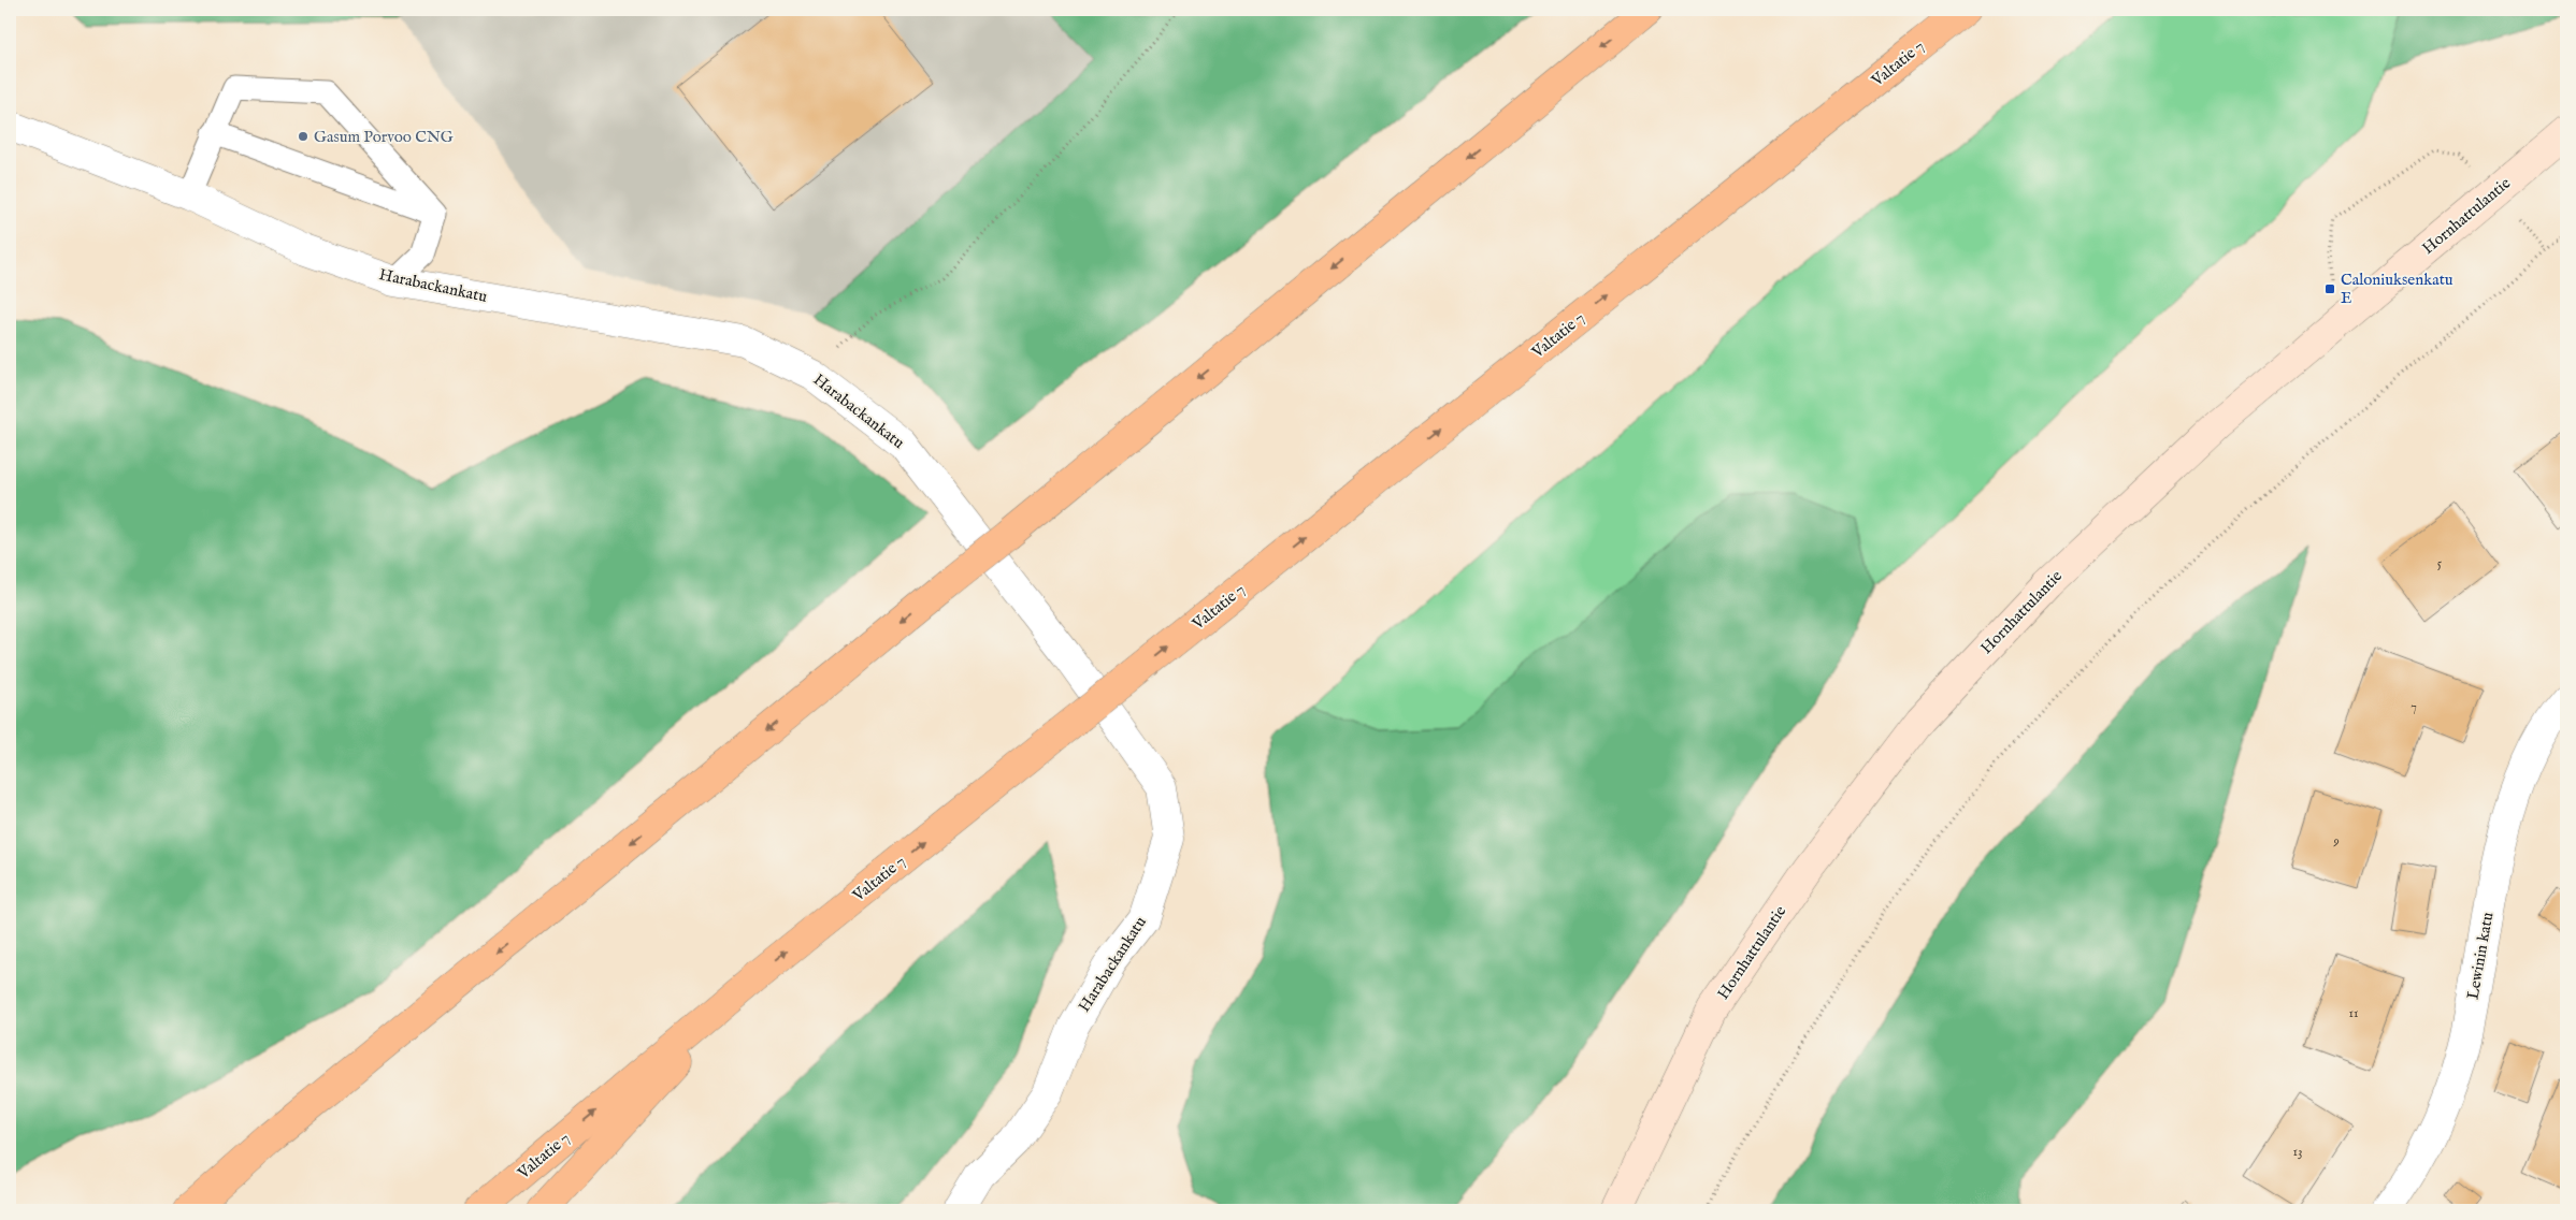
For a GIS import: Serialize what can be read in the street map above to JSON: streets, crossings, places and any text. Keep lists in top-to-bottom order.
{
  "streets": {
    "highway": ["Valtatie 7"],
    "street": ["Hornhattulantie", "Harabackankatu", "Lewinin katu"]
  },
  "places": {
    "other": ["Gasum Porvoo CNG"],
    "transit": ["Caloniuksenkatu E"]
  },
  "house_numbers": [
    "5",
    "7",
    "9",
    "11",
    "13"
  ]
}
